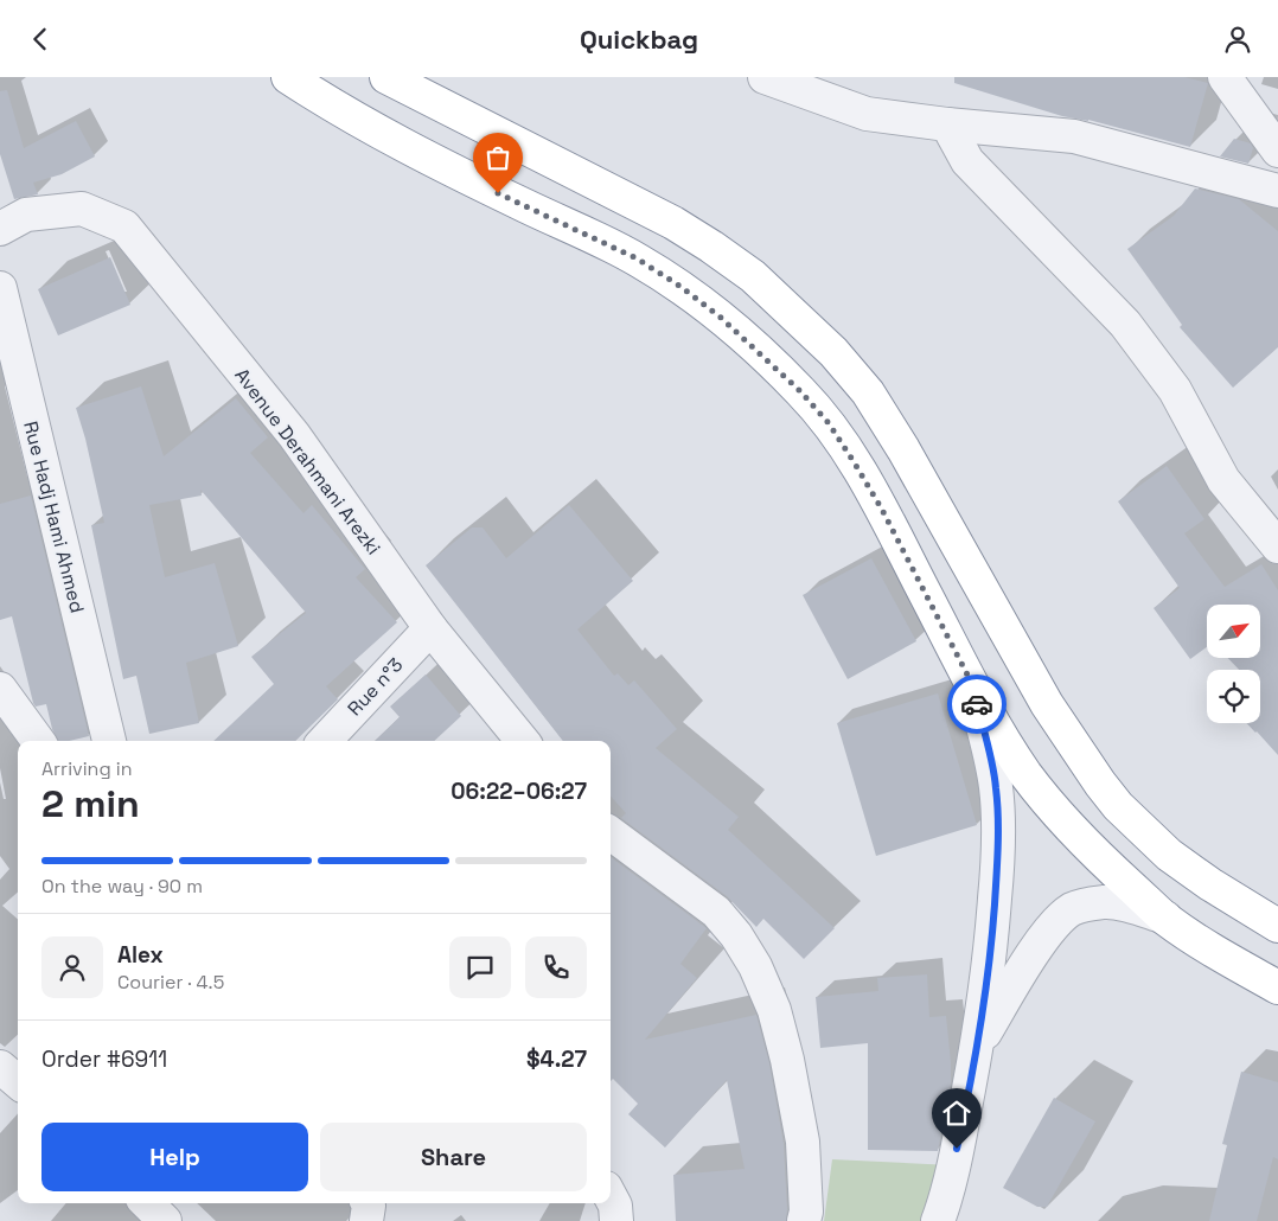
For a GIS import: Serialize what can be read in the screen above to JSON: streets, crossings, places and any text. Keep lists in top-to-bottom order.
{
  "streets": {
    "street": ["Avenue Derahmani Arezki", "Rue Hadj Hami Ahmed", "Rue n°3"]
  },
  "crossings": [
    ["Avenue Derahmani Arezki", "Rue n°3"]
  ],
  "north": "top right",
  "page": {
    "header": "Quickbag",
    "heading": ["2 min", "Arriving in", "06:22–06:27"],
    "panel": [
      "Alex",
      "Courier · 4.5",
      "Order #6911",
      "$4.27"
    ],
    "bar": "On the way · 90 m",
    "buttons": ["Help", "Share"]
  }
}
